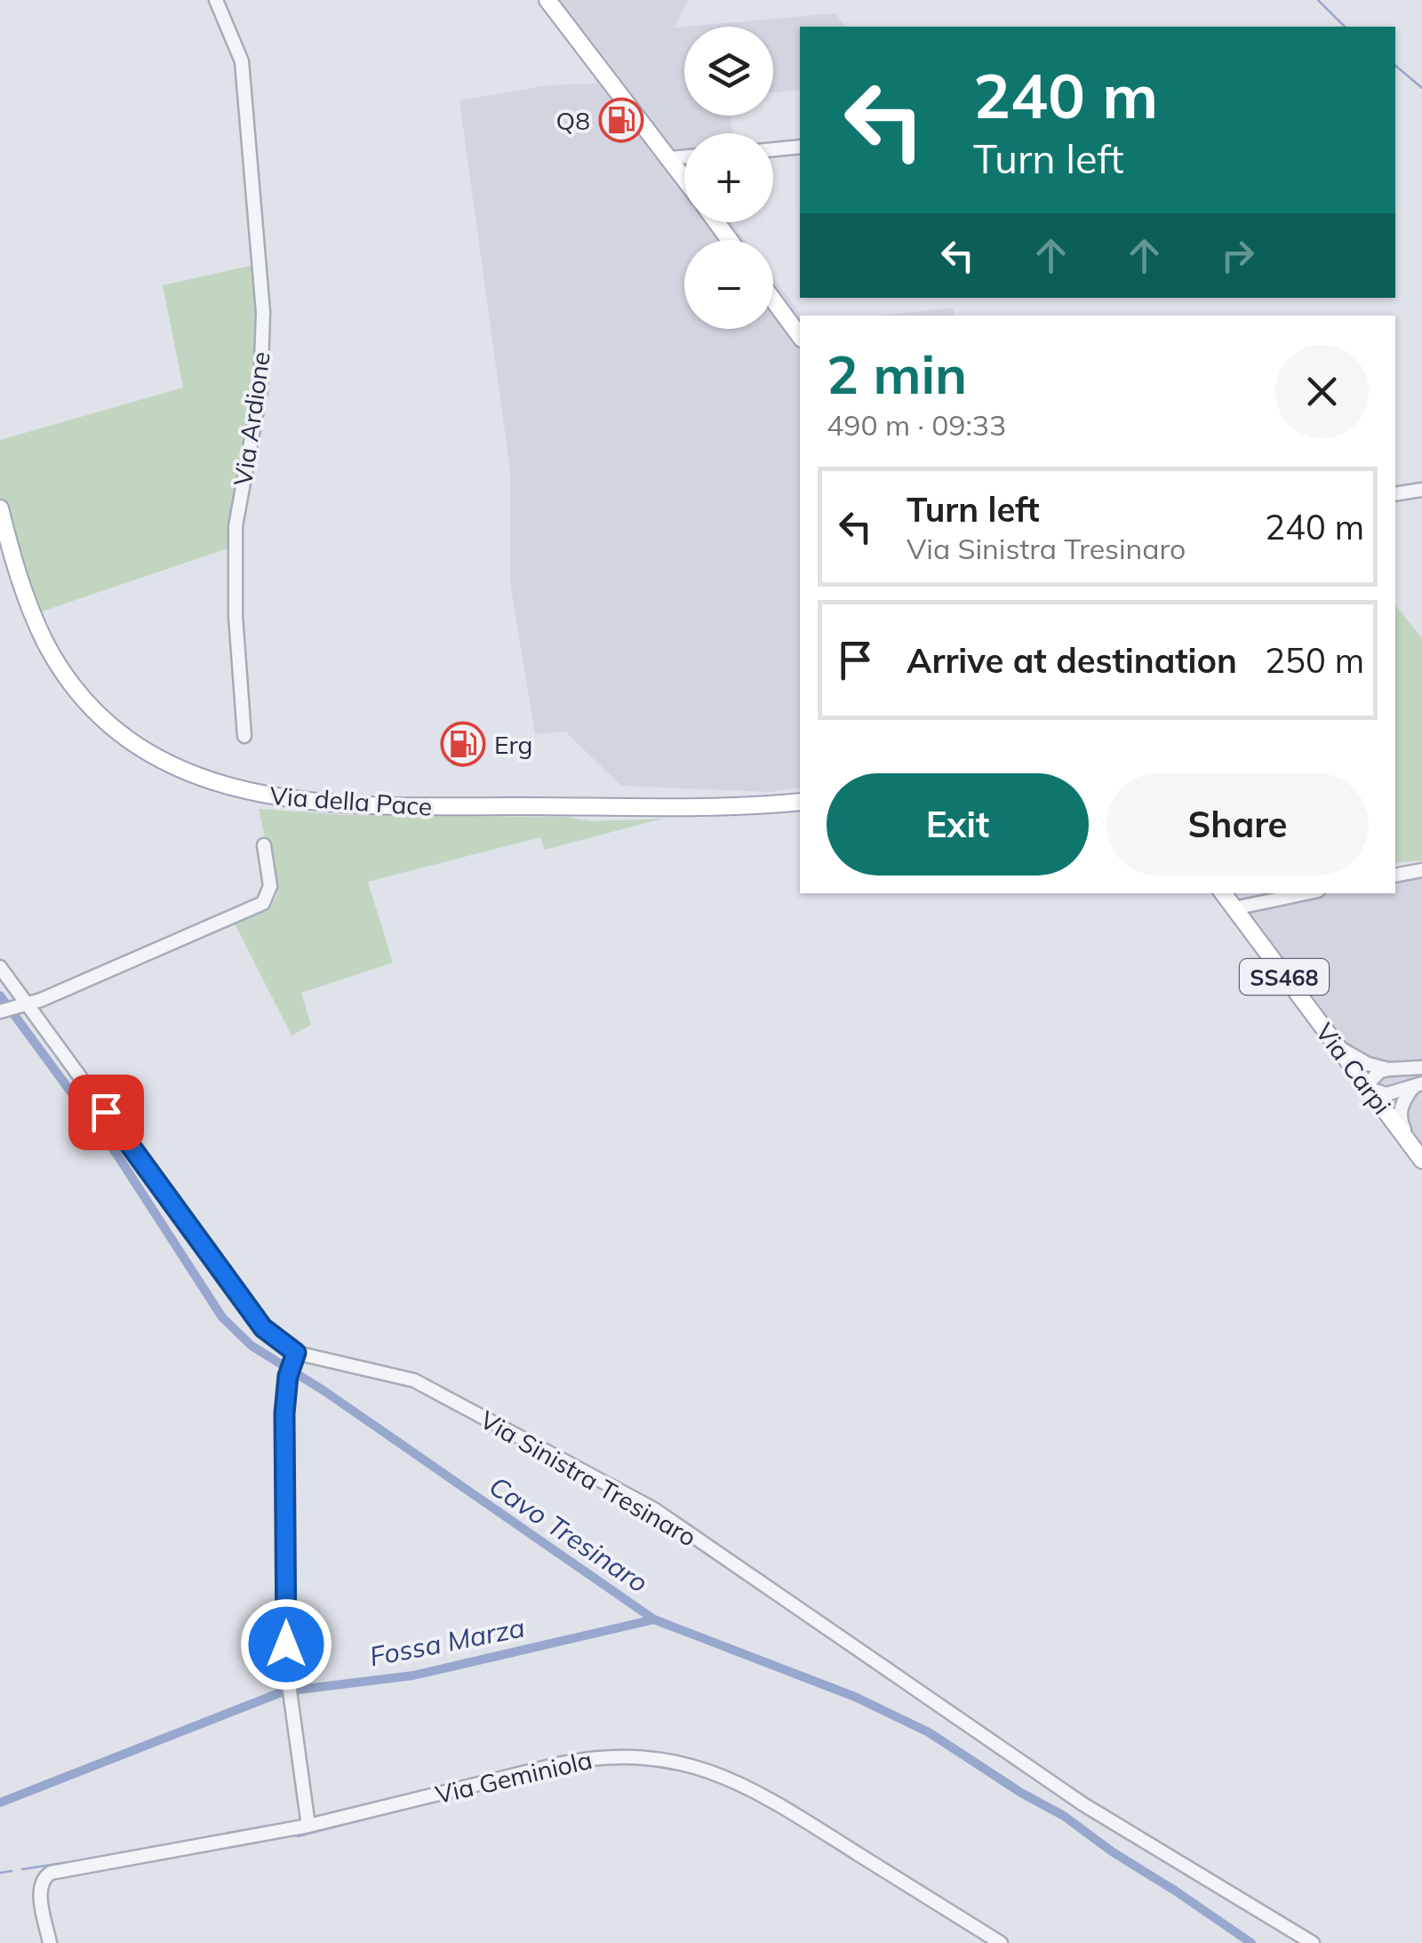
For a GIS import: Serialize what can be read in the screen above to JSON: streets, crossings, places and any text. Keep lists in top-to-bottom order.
{
  "streets": {
    "main road": ["Via della Pace", "SS468", "Via Carpi"],
    "street": ["Via Ardione", "Via Sinistra Tresinaro", "Via Geminiola"]
  },
  "water": ["Cavo Tresinaro", "Fossa Marza"],
  "places": {
    "fuel station": ["Q8", "Erg"]
  },
  "page": {
    "map_buttons": ["+", "−"],
    "turn": ["240 m", "Turn left"],
    "heading": ["2 min", "490 m · 09:33"],
    "list": [
      {
        "name": "Turn left",
        "note": "Via Sinistra Tresinaro",
        "value": "240 m"
      },
      {
        "name": "Arrive at destination",
        "value": "250 m"
      }
    ],
    "buttons": ["Exit", "Share"]
  }
}
